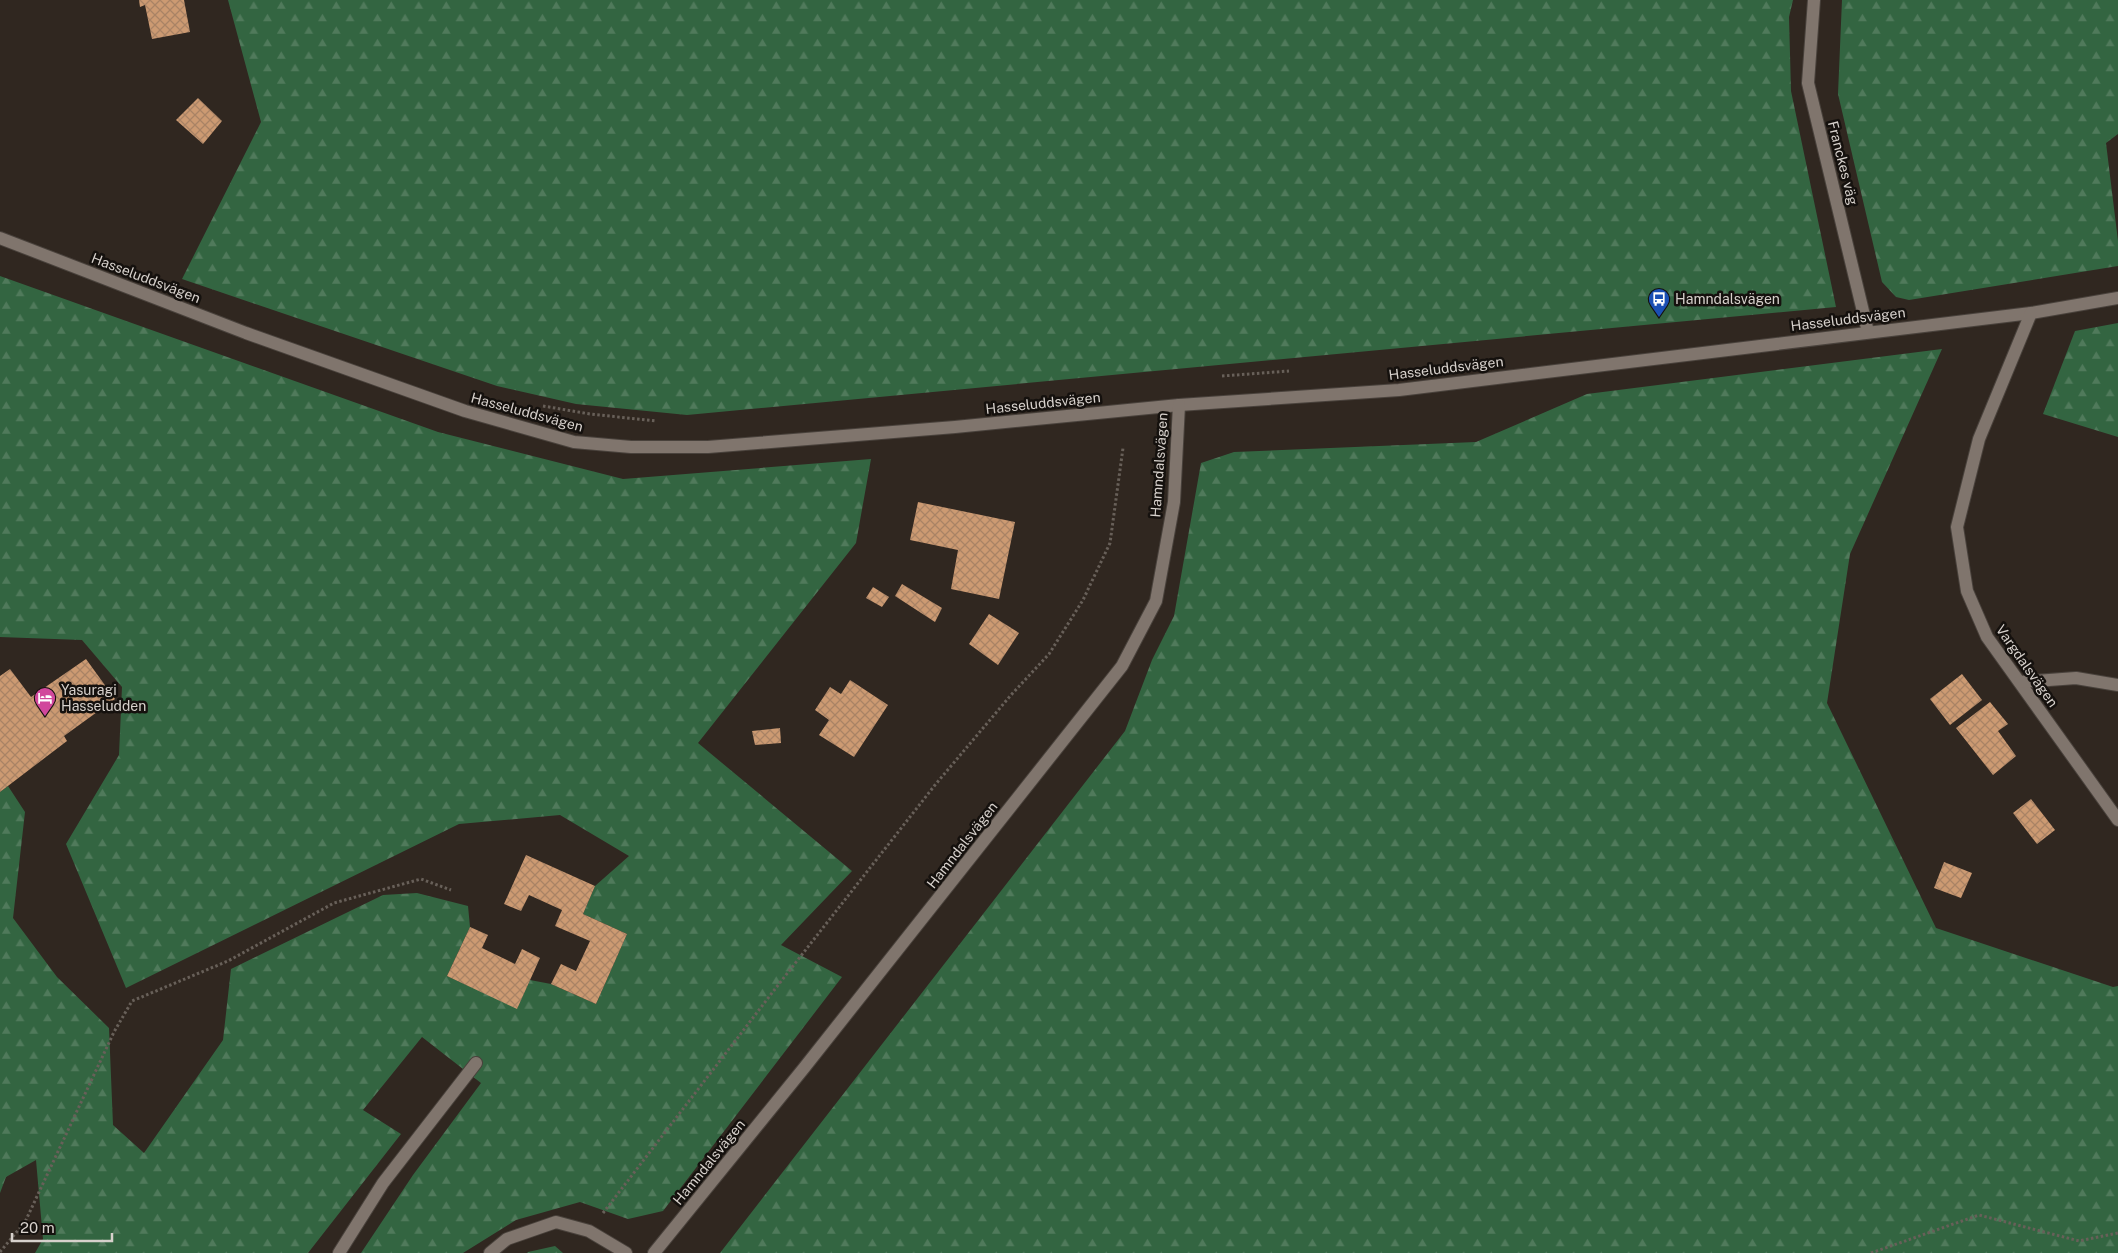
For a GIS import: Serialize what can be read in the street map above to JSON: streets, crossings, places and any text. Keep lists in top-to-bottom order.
{
  "streets": {
    "street": [
      "Franckes väg",
      "Hasseluddsvägen",
      "Hamndalsvägen",
      "Vargdalsvägen"
    ]
  },
  "crossings": [
    ["Franckes väg", "Hasseluddsvägen"],
    ["Hasseluddsvägen", "Hamndalsvägen"],
    ["Hasseluddsvägen", "Vargdalsvägen"]
  ],
  "places": {
    "bus stop": ["Hamndalsvägen"],
    "hotel": ["Yasuragi Hasseludden"]
  },
  "scale_bar": "20 m"
}
